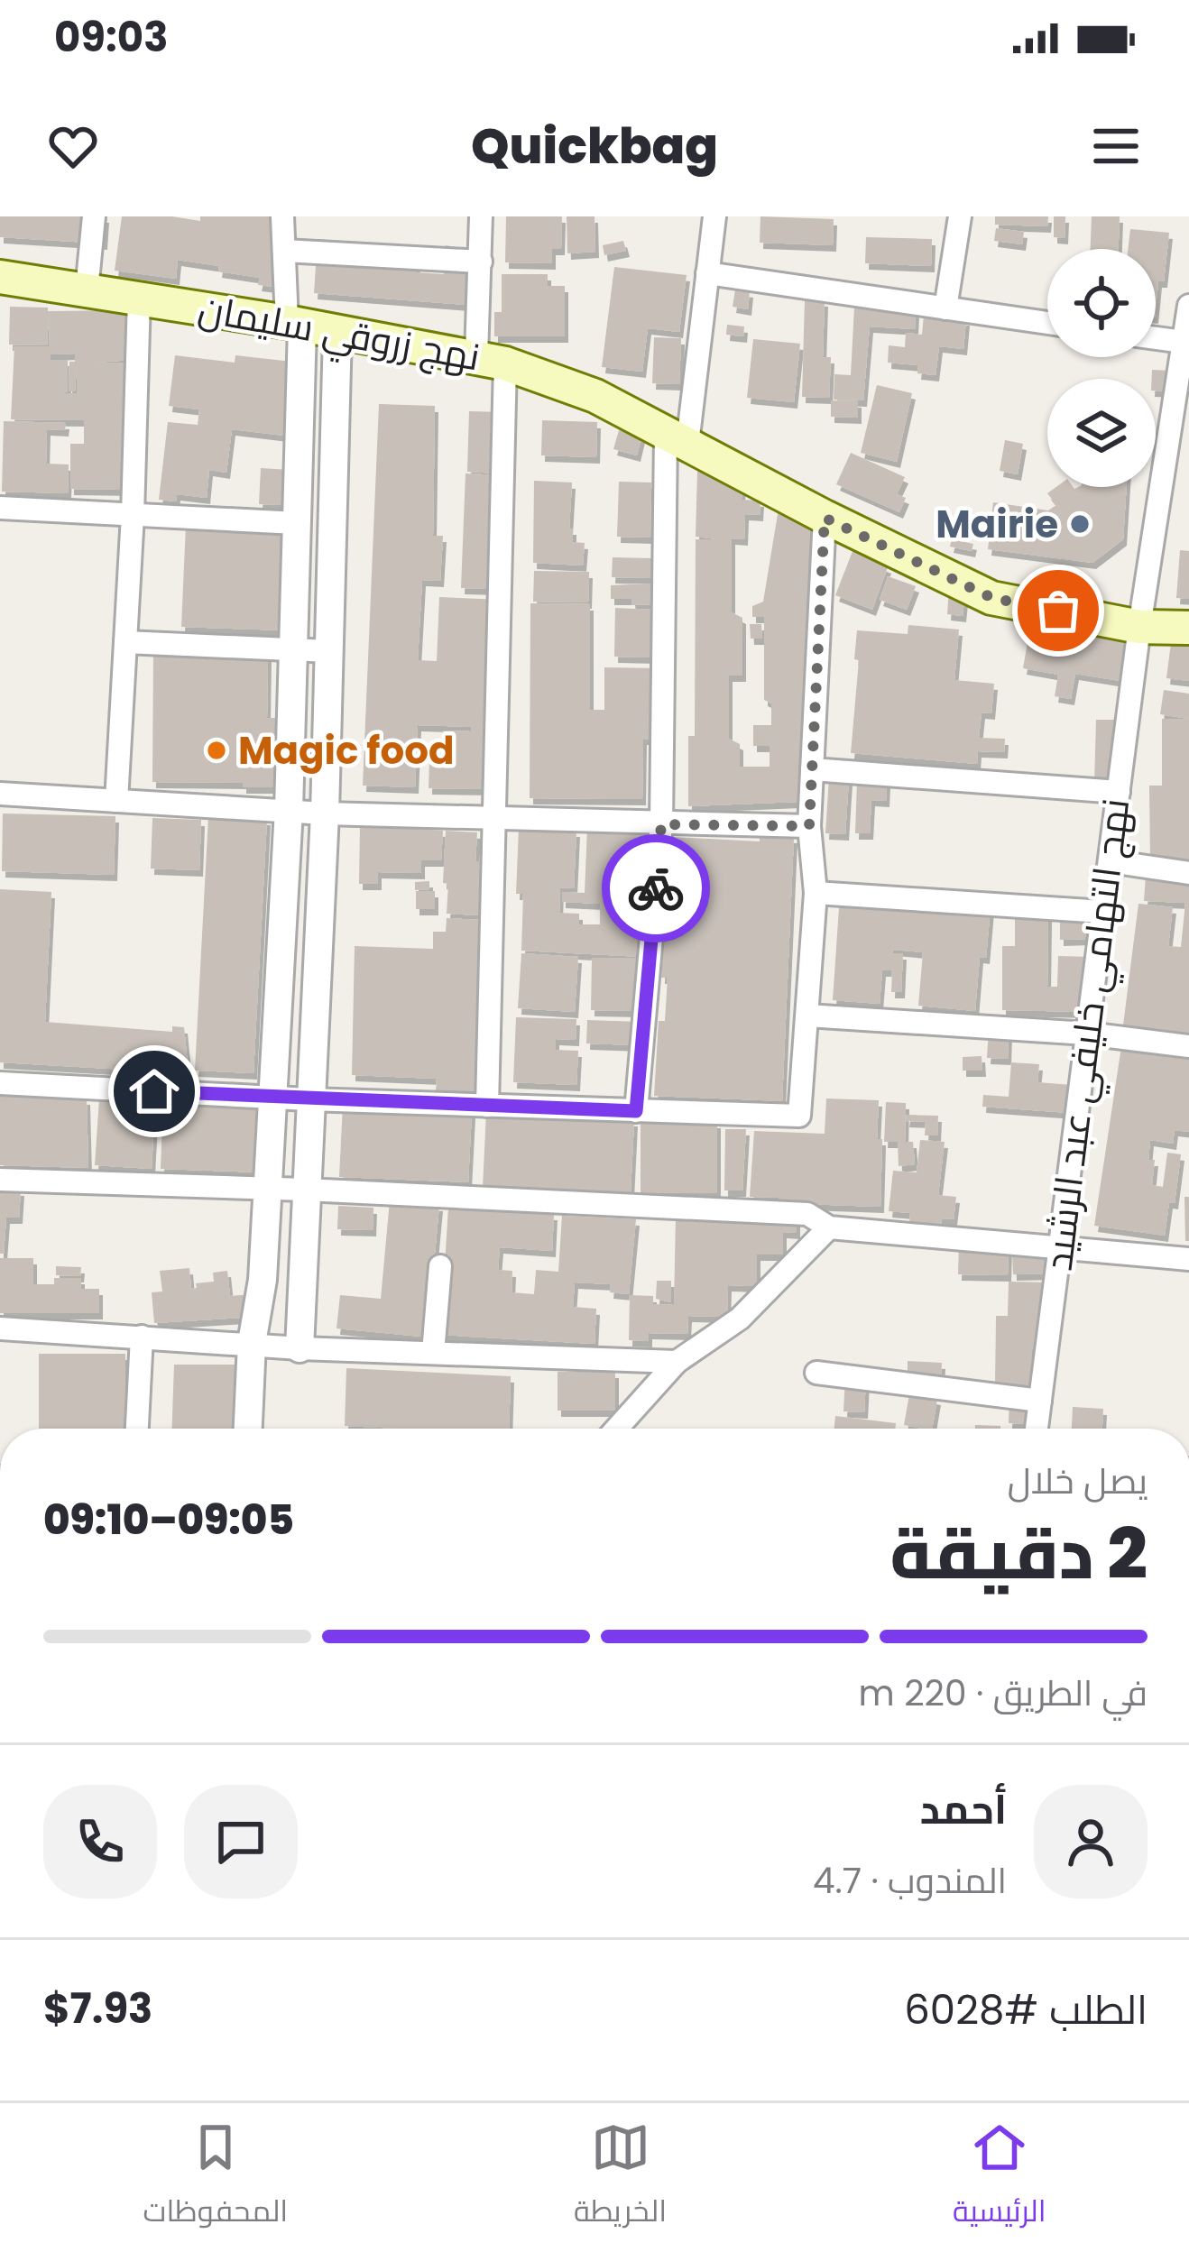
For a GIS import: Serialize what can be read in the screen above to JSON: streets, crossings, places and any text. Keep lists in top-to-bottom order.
{
  "streets": {
    "main road": ["نهج زروقي سليمان"],
    "street": ["نهج التهامي خليفي عبد الرشيد"]
  },
  "crossings": [
    ["نهج زروقي سليمان", "نهج التهامي خليفي عبد الرشيد"]
  ],
  "places": ["Mairie", "Magic food"],
  "page": {
    "status": "09:03",
    "header": "Quickbag",
    "heading": ["2 دقيقة", "يصل خلال", "09:05–09:10"],
    "panel": [
      "أحمد",
      "المندوب · 4.7",
      "الطلب #6028",
      "$7.93"
    ],
    "bar": "في الطريق · 220 m",
    "tabs": ["الرئيسية", "الخريطة", "المحفوظات"]
  }
}
